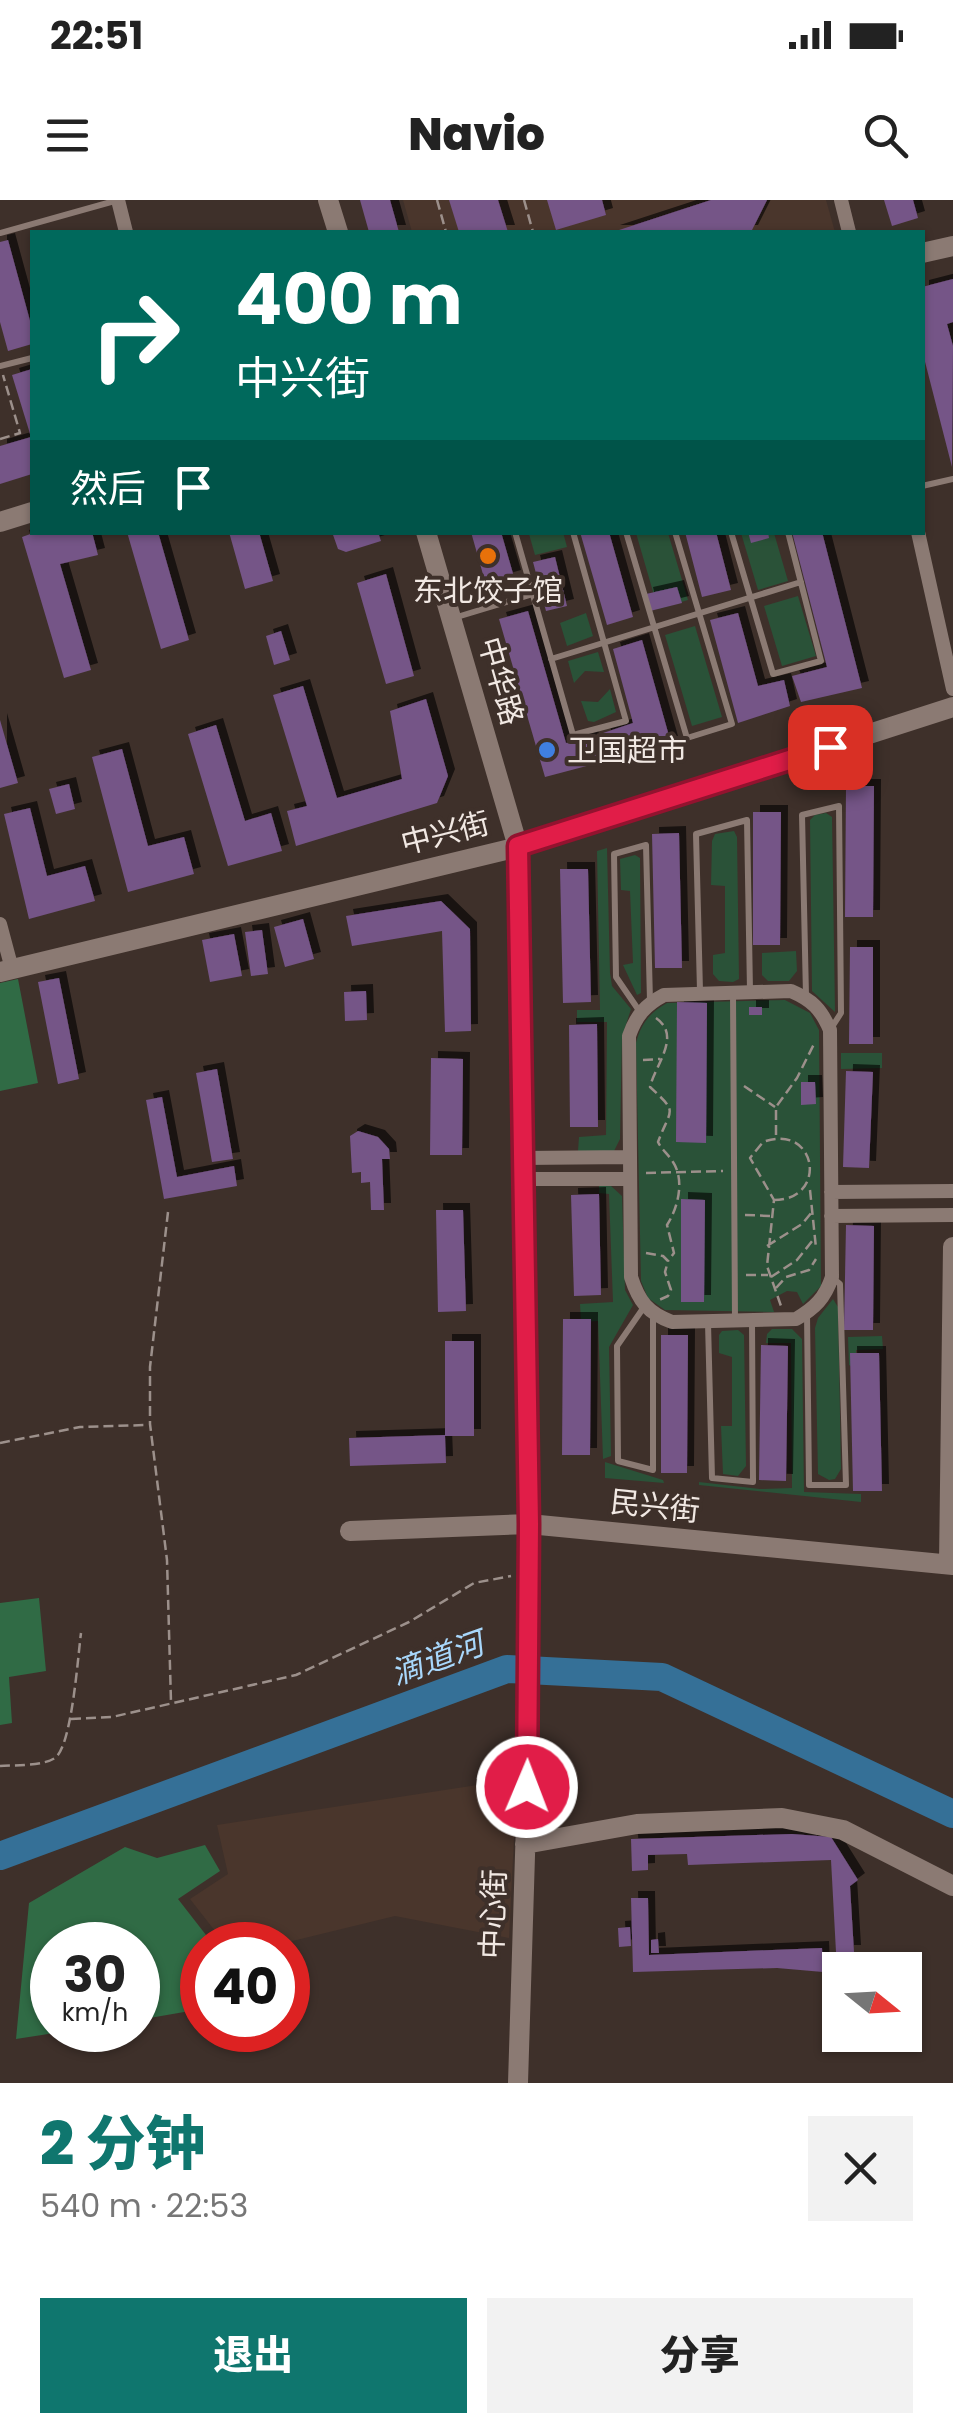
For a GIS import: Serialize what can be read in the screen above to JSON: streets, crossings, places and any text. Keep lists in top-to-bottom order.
{
  "streets": {
    "street": [
      "中华路",
      "中兴街",
      "民兴街",
      "中心街"
    ]
  },
  "crossings": [
    ["中华路", "中兴街"],
    ["中华路", "中心街"],
    ["中兴街", "中心街"],
    ["民兴街", "中心街"]
  ],
  "water": ["滴道河"],
  "places": ["东北饺子馆", "卫国超市"],
  "north": "right",
  "page": {
    "status": "22:51",
    "header": "Navio",
    "turn": ["400 m", "中兴街"],
    "then": "然后",
    "speed": "30 km/h",
    "limit": "40",
    "heading": ["2 分钟", "540 m · 22:53"],
    "buttons": ["退出", "分享"]
  }
}
